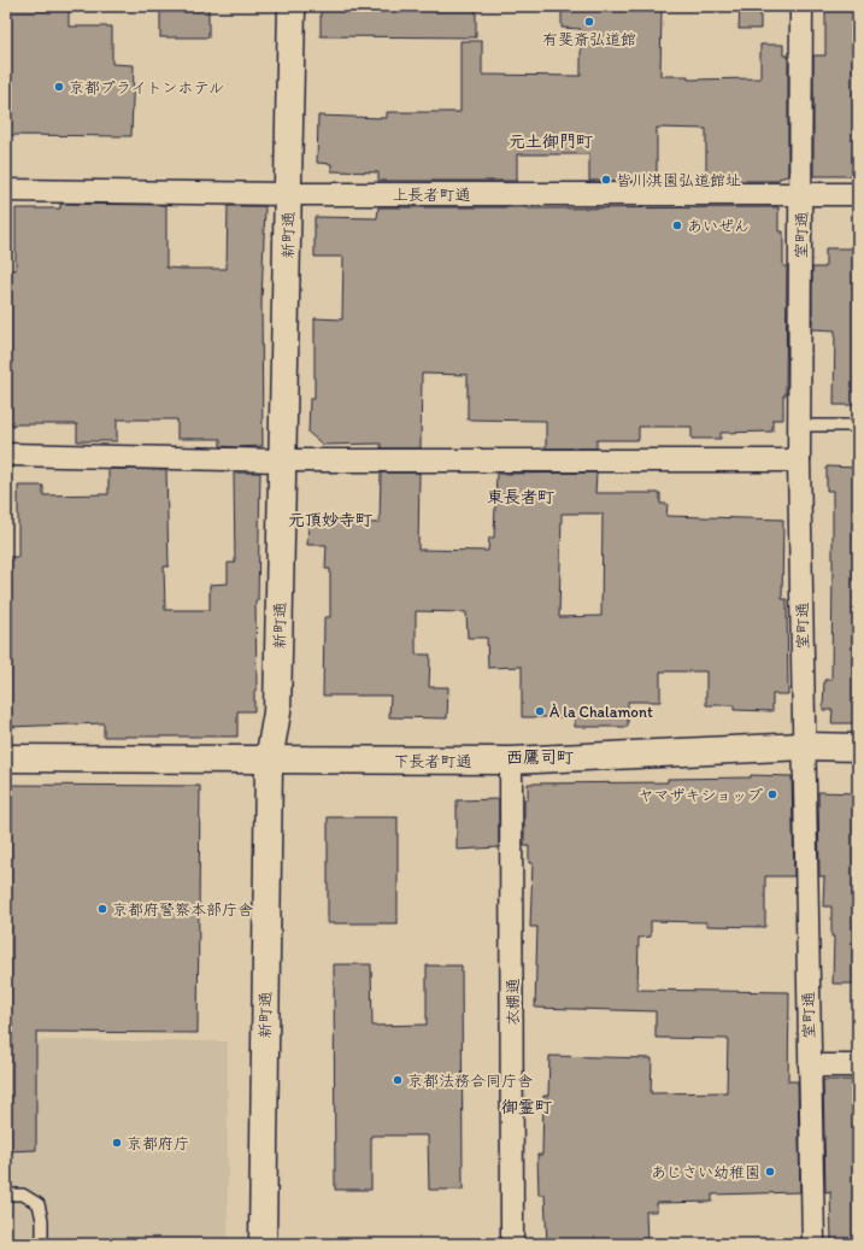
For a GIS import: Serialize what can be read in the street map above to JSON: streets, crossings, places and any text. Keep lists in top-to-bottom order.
{
  "streets": {
    "street": [
      "上長者町通",
      "新町通",
      "室町通",
      "下長者町通",
      "衣棚通"
    ]
  },
  "crossings": [
    ["上長者町通", "新町通"],
    ["上長者町通", "室町通"],
    ["新町通", "下長者町通"],
    ["室町通", "下長者町通"],
    ["下長者町通", "衣棚通"]
  ],
  "districts": [
    "元土御門町",
    "東長者町",
    "元頂妙寺町",
    "西鷹司町",
    "御霊町"
  ],
  "places": [
    "有斐斎弘道館",
    "京都ブライトンホテル",
    "皆川淇園弘道館址",
    "あいぜん",
    "À la Chalamont",
    "ヤマザキショップ",
    "京都府警察本部庁舎",
    "京都法務合同庁舎",
    "京都府庁",
    "あじさい幼稚園"
  ]
}
